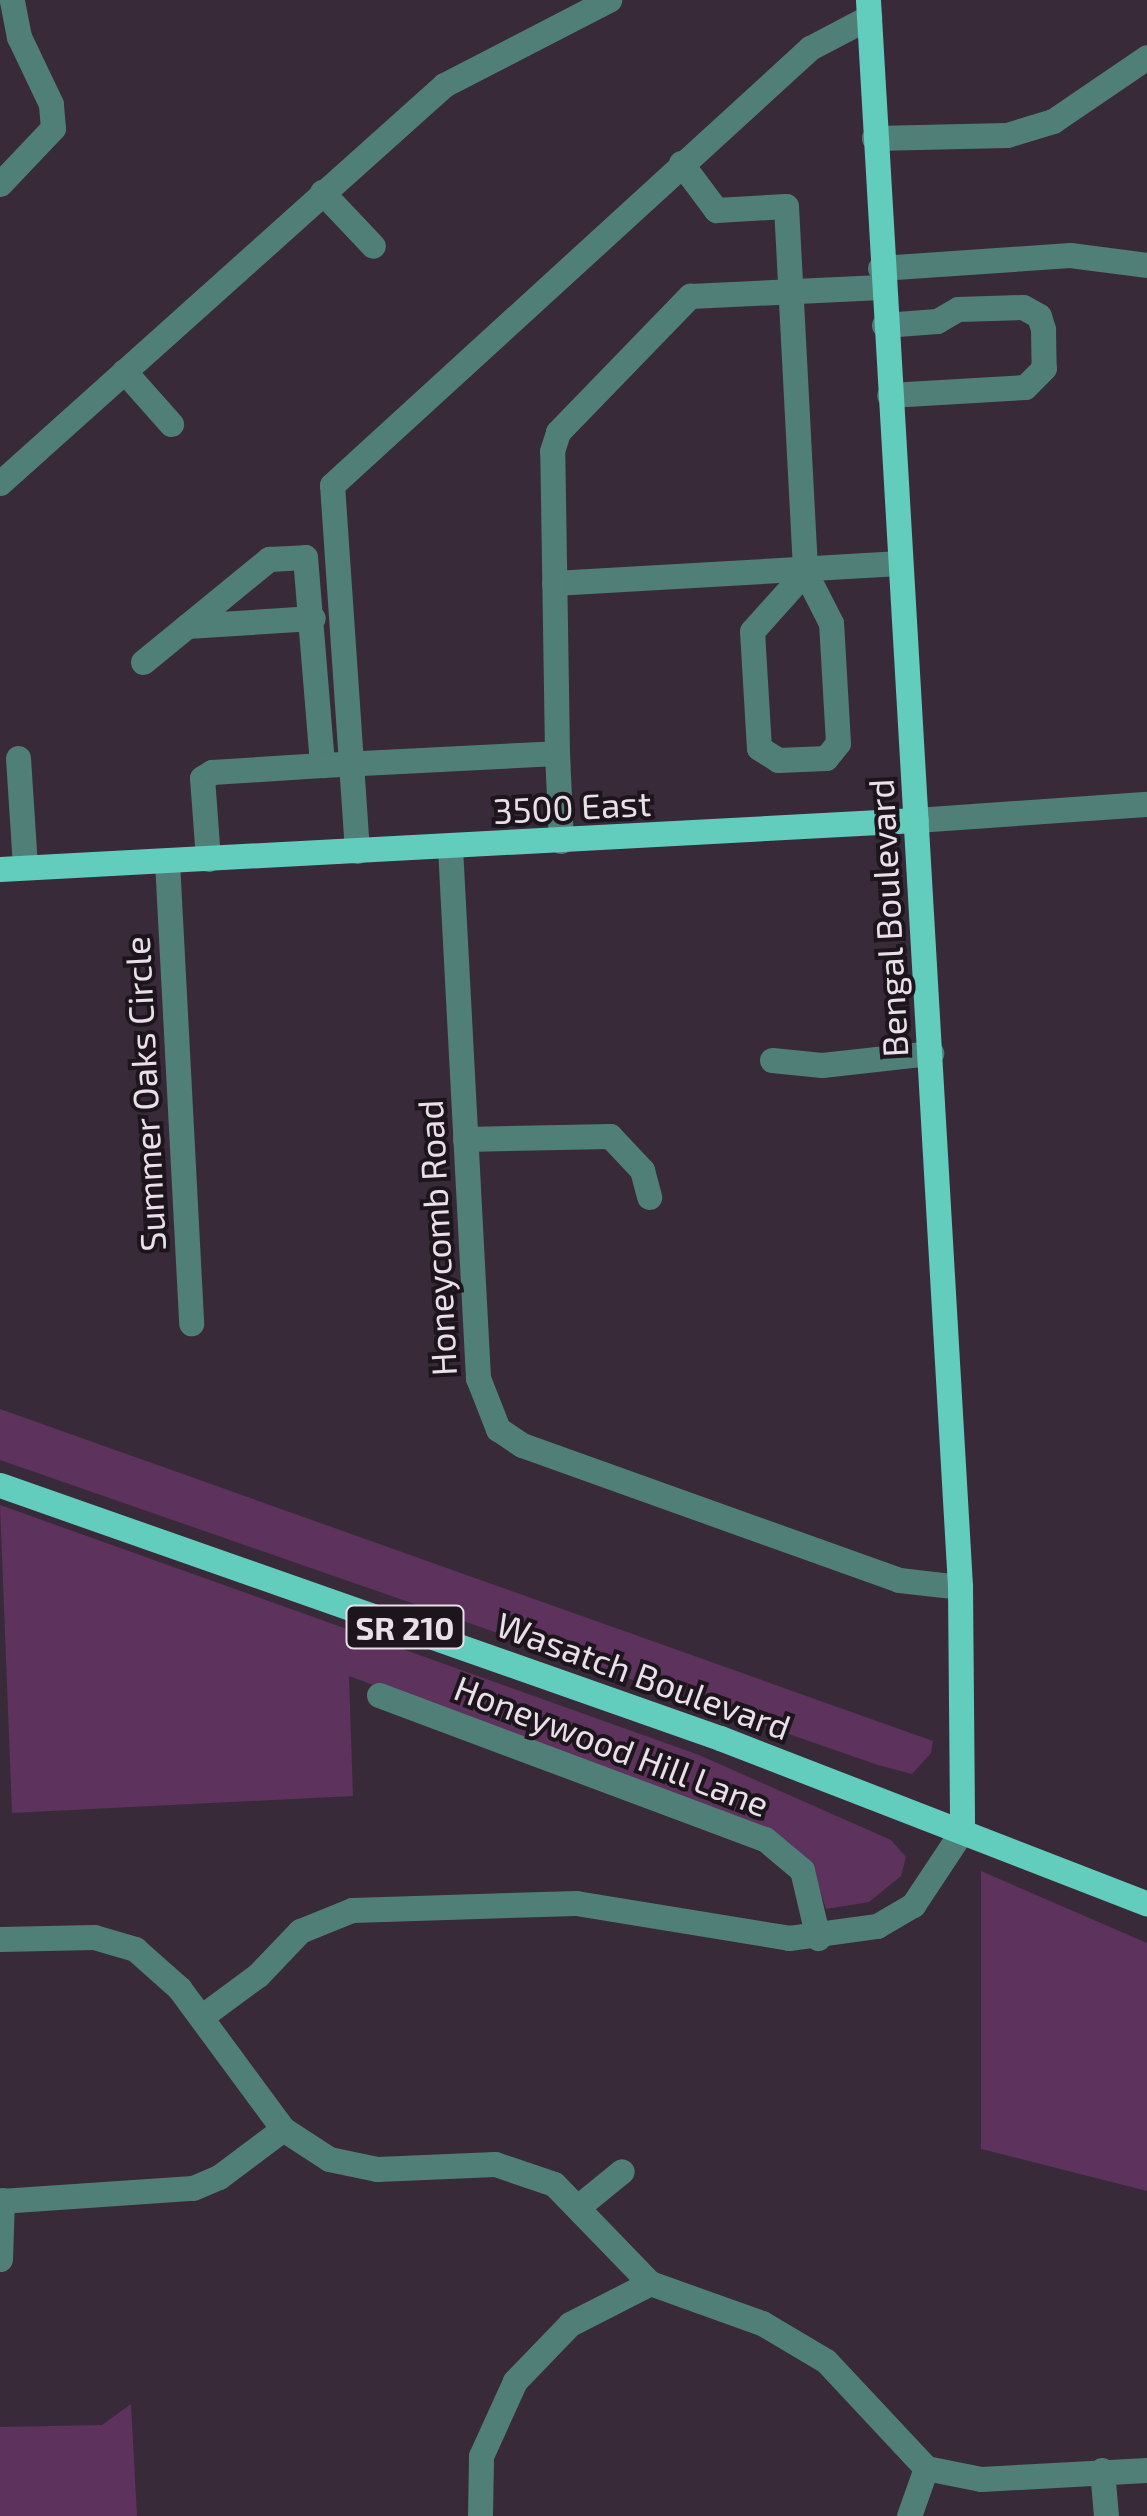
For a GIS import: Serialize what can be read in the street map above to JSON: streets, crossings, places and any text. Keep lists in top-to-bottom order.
{
  "streets": {
    "main road": [
      "3500 East",
      "Bengal Boulevard",
      "SR 210",
      "Wasatch Boulevard"
    ],
    "street": ["Summer Oaks Circle", "Honeycomb Road", "Honeywood Hill Lane"]
  },
  "crossings": [
    ["3500 East", "Bengal Boulevard"],
    ["3500 East", "Summer Oaks Circle"],
    ["3500 East", "Honeycomb Road"],
    ["Bengal Boulevard", "Honeycomb Road"],
    ["Bengal Boulevard", "Wasatch Boulevard"]
  ]
}
